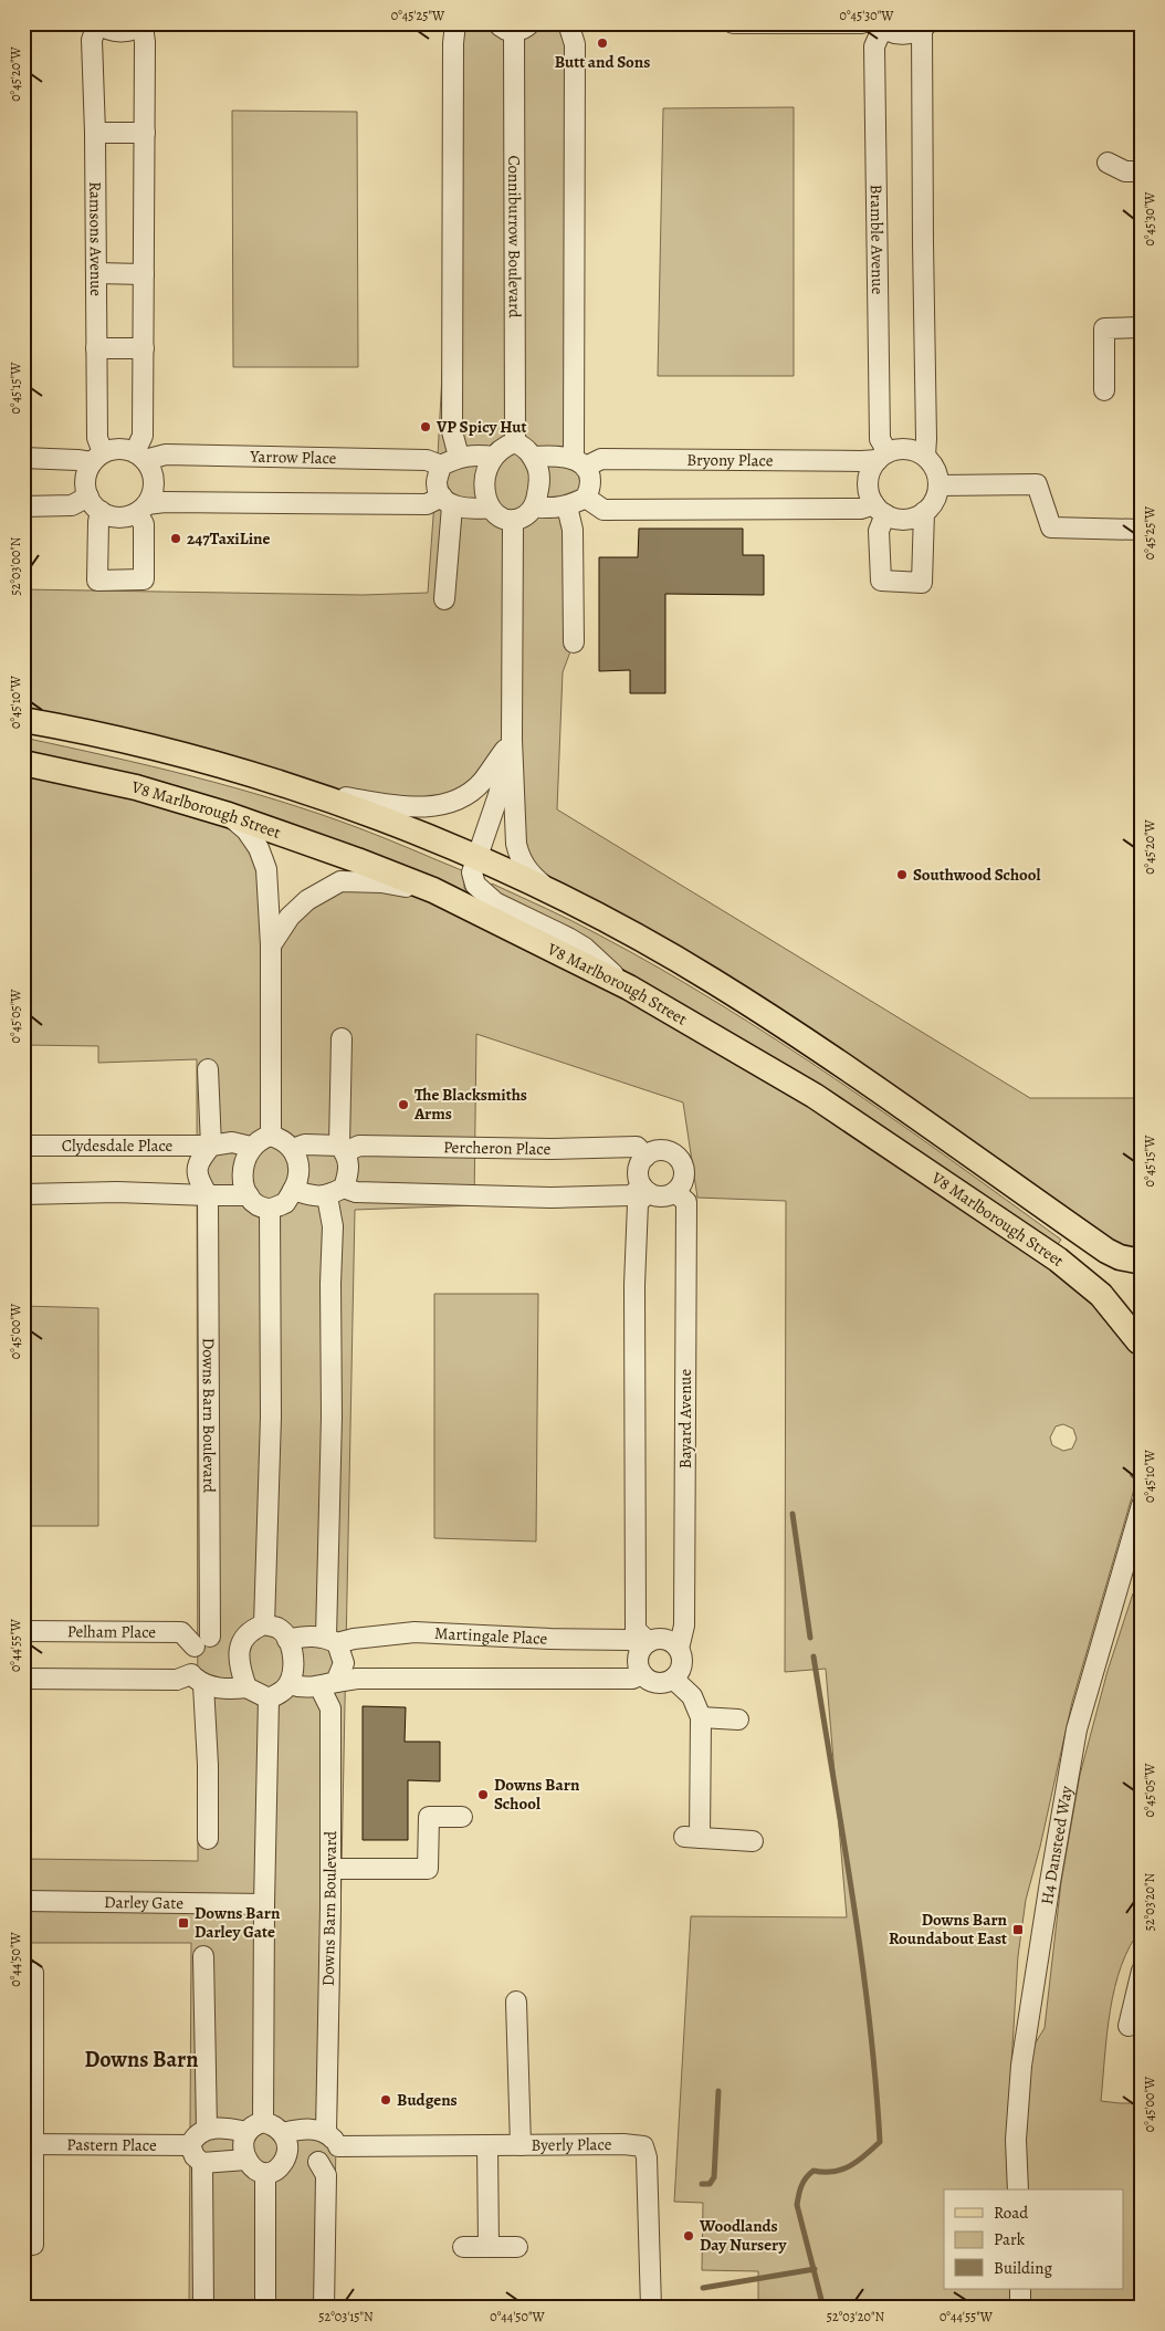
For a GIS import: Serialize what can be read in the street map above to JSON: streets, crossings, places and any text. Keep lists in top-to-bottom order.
{
  "streets": {
    "main road": ["V8 Marlborough Street"],
    "street": [
      "Conniburrow Boulevard",
      "Ramsons Avenue",
      "Bramble Avenue",
      "Yarrow Place",
      "Bryony Place",
      "Clydesdale Place",
      "Percheron Place",
      "Downs Barn Boulevard",
      "Bayard Avenue",
      "Pelham Place",
      "Martingale Place",
      "H4 Dansteed Way",
      "Darley Gate",
      "Pastern Place",
      "Byerly Place"
    ]
  },
  "crossings": [
    ["Conniburrow Boulevard", "Bryony Place"],
    ["Ramsons Avenue", "Yarrow Place"],
    ["Bramble Avenue", "Bryony Place"],
    ["Clydesdale Place", "Percheron Place"],
    ["Percheron Place", "Bayard Avenue"],
    ["Downs Barn Boulevard", "Pelham Place"],
    ["Downs Barn Boulevard", "Byerly Place"],
    ["Bayard Avenue", "Martingale Place"]
  ],
  "districts": ["Downs Barn"],
  "places": {
    "other": [
      "Butt and Sons",
      "VP Spicy Hut",
      "247TaxiLine",
      "Southwood School",
      "The Blacksmiths Arms",
      "Downs Barn School",
      "Budgens",
      "Woodlands Day Nursery"
    ],
    "transit": ["Downs Barn Darley Gate", "Downs Barn Roundabout East"]
  },
  "legend": ["Road", "Park", "Building"],
  "coordinates": [
    "0°45'25\"W",
    "0°45'30\"W",
    "0°45'20\"W",
    "0°45'15\"W",
    "52°03'00\"N",
    "0°45'10\"W",
    "0°45'05\"W",
    "0°45'00\"W",
    "0°44'55\"W",
    "52°03'20\"N",
    "0°44'50\"W",
    "52°03'15\"N"
  ]
}
